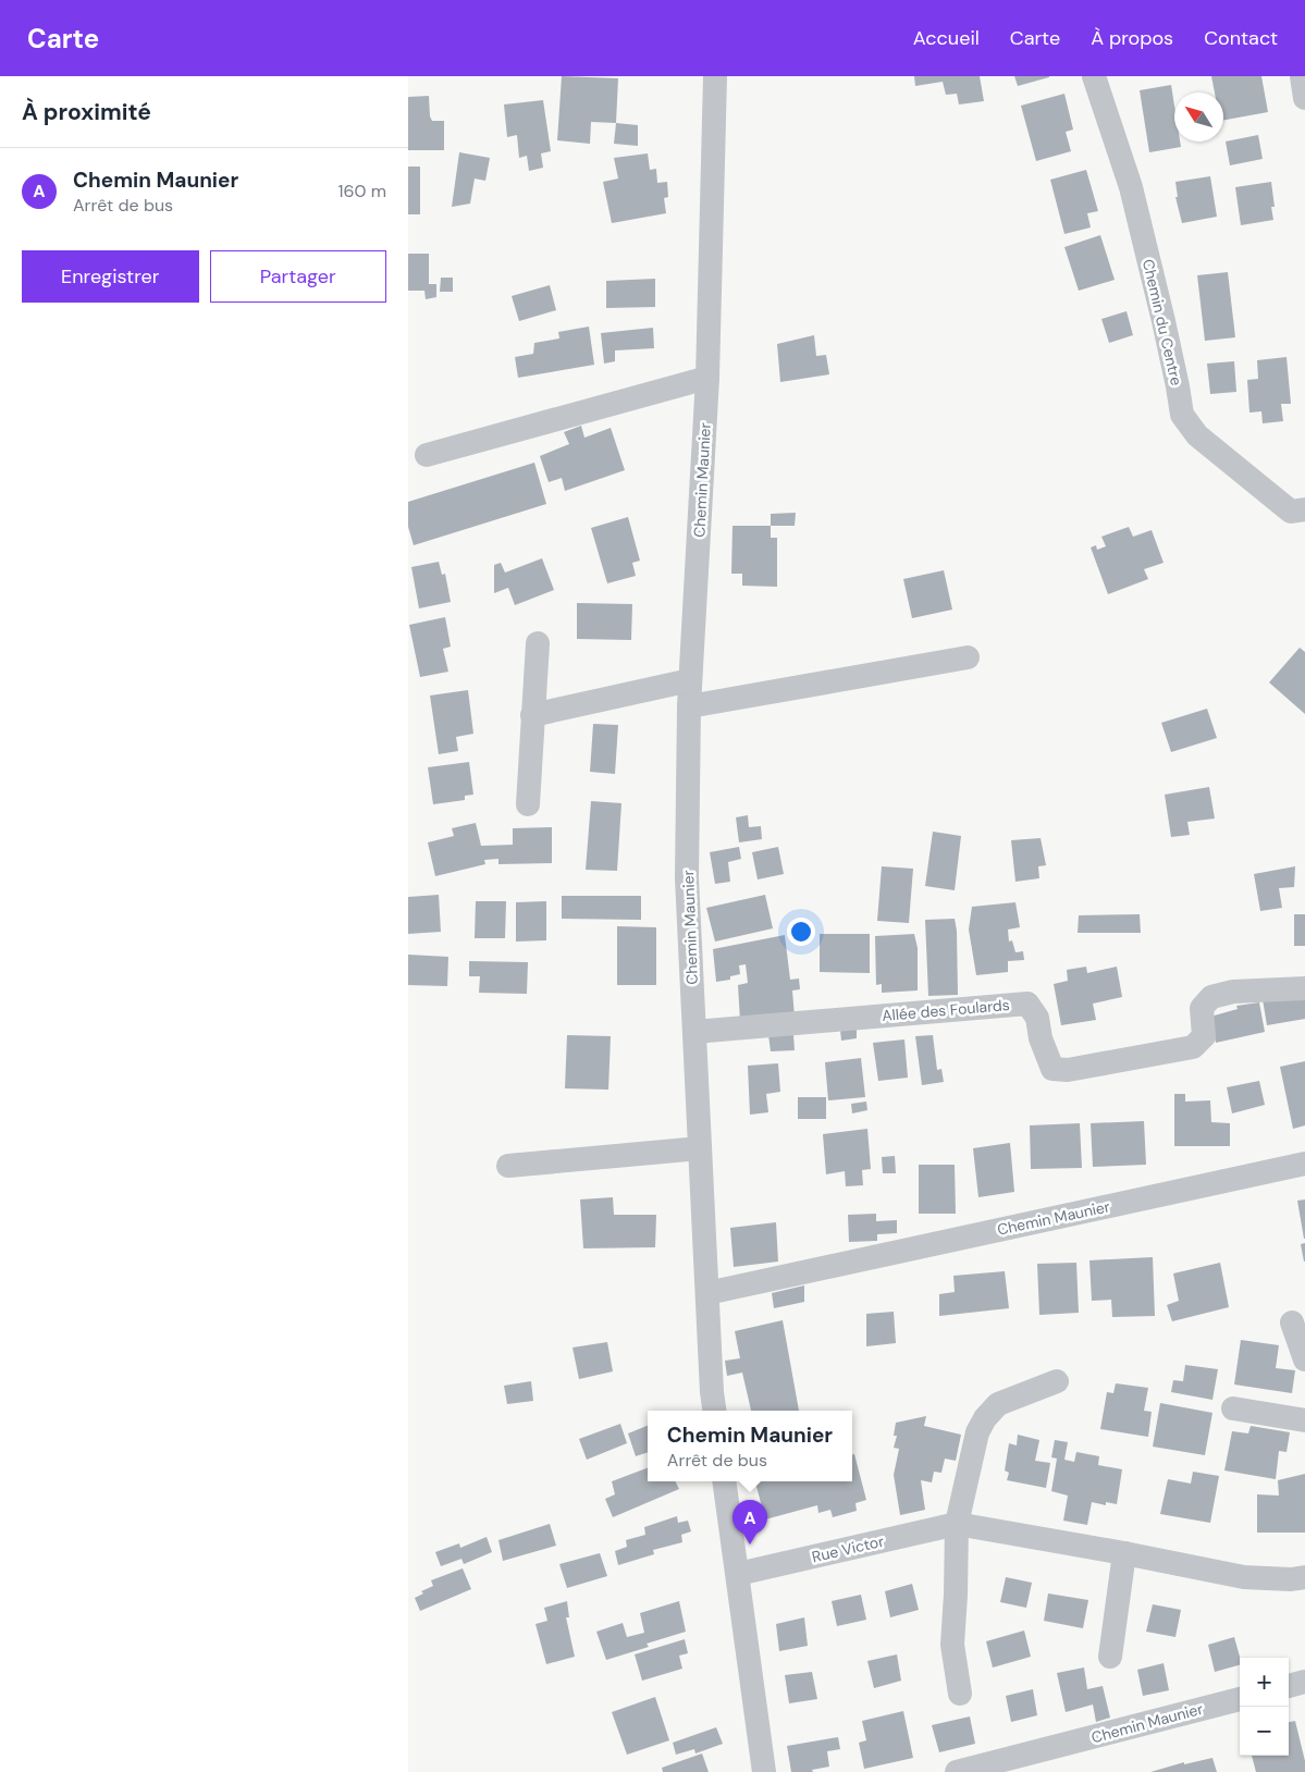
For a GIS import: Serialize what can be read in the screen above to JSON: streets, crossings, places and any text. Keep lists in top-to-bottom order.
{
  "streets": {
    "street": [
      "Chemin du Centre",
      "Chemin Maunier",
      "Allée des Foulards",
      "Rue Victor"
    ]
  },
  "crossings": [
    ["Chemin Maunier", "Allée des Foulards"]
  ],
  "north": "top left",
  "page": {
    "header": "Carte",
    "nav": [
      "Accueil",
      "Carte",
      "À propos",
      "Contact"
    ],
    "heading": "À proximité",
    "list": [
      {
        "mark": "A",
        "name": "Chemin Maunier",
        "note": "Arrêt de bus",
        "value": "160 m"
      }
    ],
    "buttons": ["Enregistrer", "Partager"],
    "popup": ["Chemin Maunier", "Arrêt de bus"],
    "pins": "A",
    "map_buttons": ["+", "−"]
  }
}
